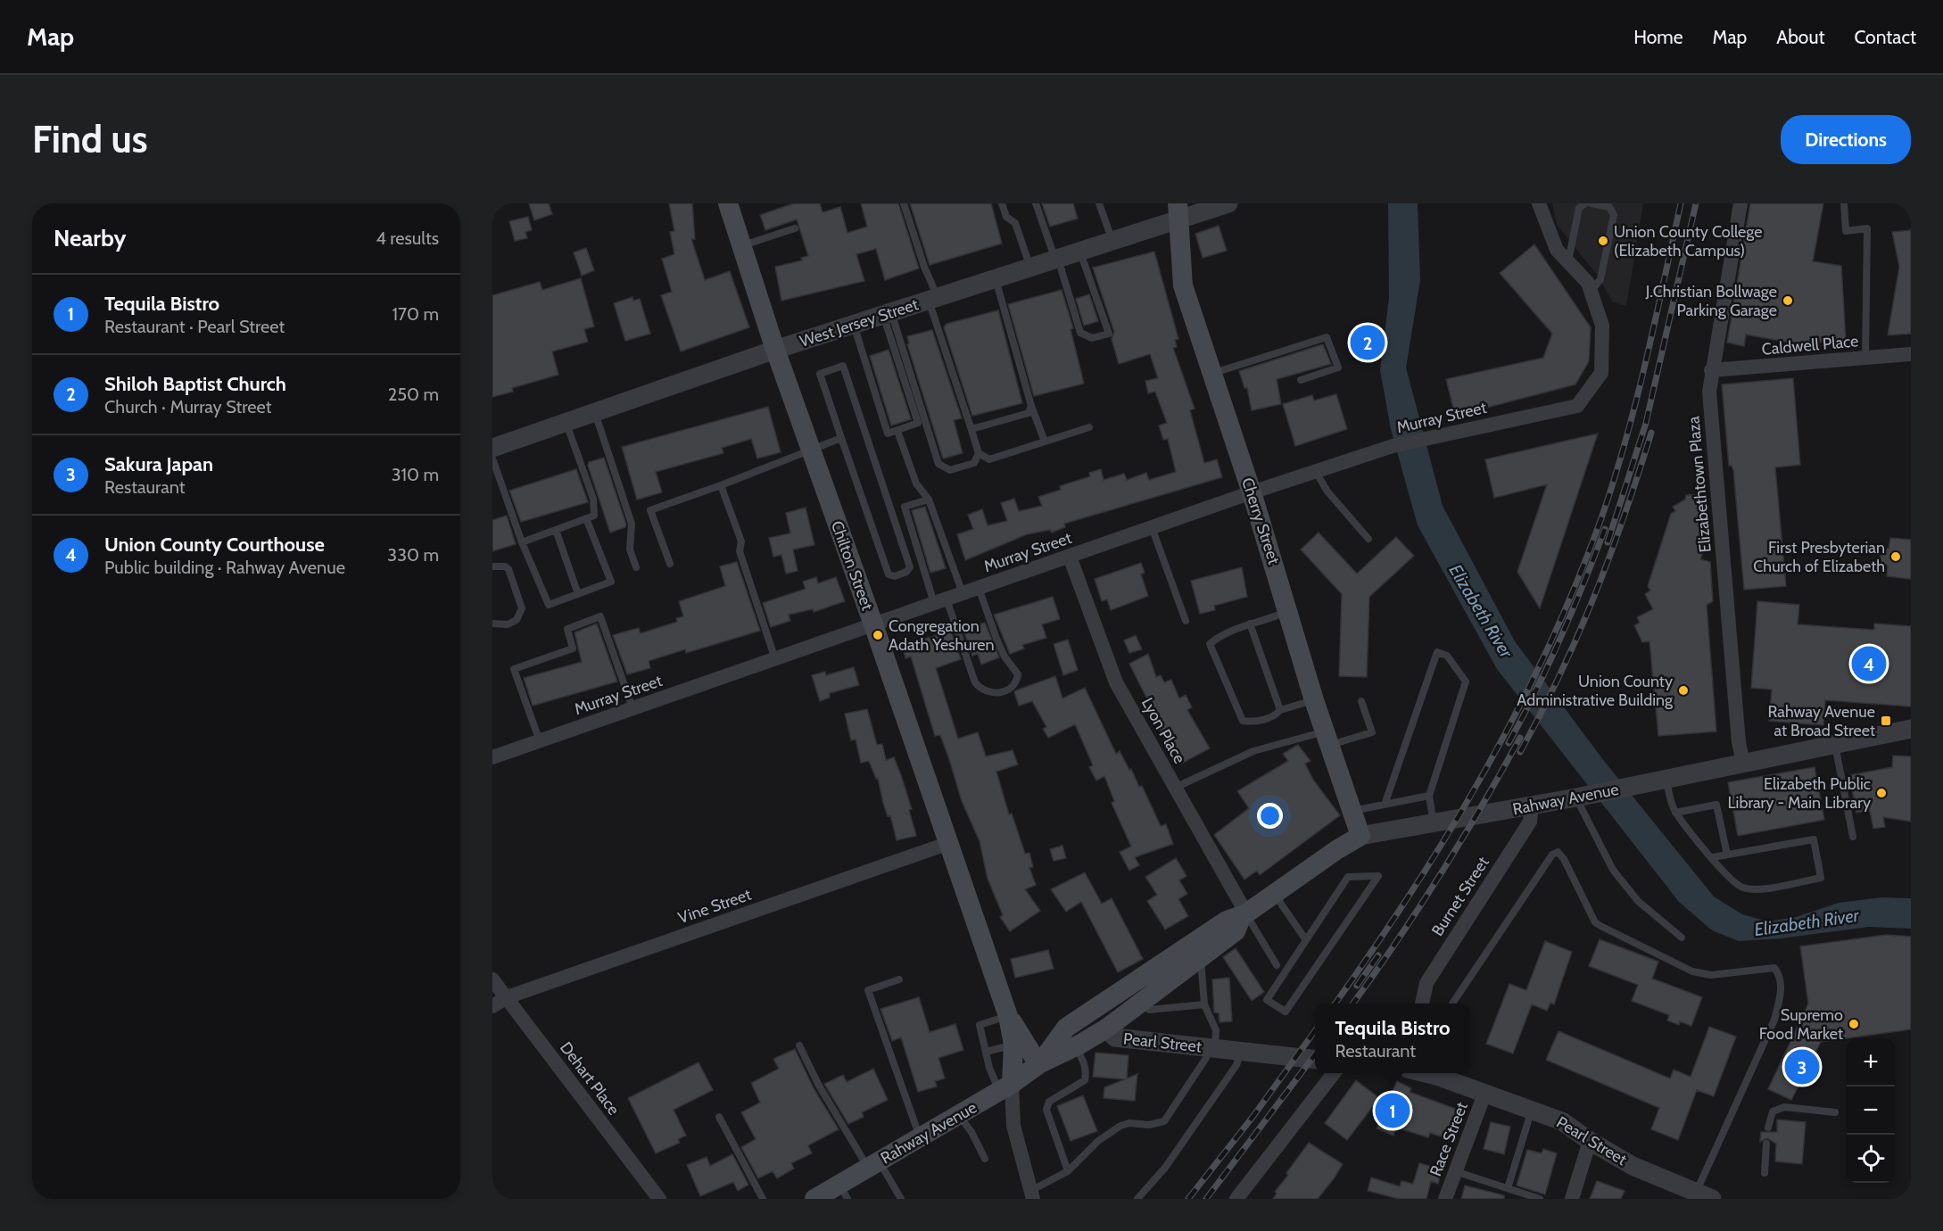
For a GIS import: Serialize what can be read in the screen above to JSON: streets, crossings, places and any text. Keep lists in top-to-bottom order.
{
  "streets": {
    "main road": ["Cherry Street", "Chilton Street", "Rahway Avenue"],
    "street": [
      "West Jersey Street",
      "Caldwell Place",
      "Murray Street",
      "Elizabethtown Plaza",
      "Lyon Place",
      "Burnet Street",
      "Vine Street",
      "Pearl Street",
      "Dehart Place",
      "Race Street"
    ]
  },
  "crossings": [
    ["West Jersey Street", "Cherry Street"],
    ["West Jersey Street", "Chilton Street"],
    ["Caldwell Place", "Elizabethtown Plaza"],
    ["Murray Street", "Cherry Street"],
    ["Murray Street", "Chilton Street"],
    ["Murray Street", "Lyon Place"],
    ["Elizabethtown Plaza", "Rahway Avenue"],
    ["Cherry Street", "Rahway Avenue"],
    ["Chilton Street", "Rahway Avenue"],
    ["Chilton Street", "Vine Street"],
    ["Lyon Place", "Rahway Avenue"],
    ["Rahway Avenue", "Burnet Street"],
    ["Rahway Avenue", "Pearl Street"],
    ["Vine Street", "Dehart Place"],
    ["Pearl Street", "Race Street"]
  ],
  "water": ["Elizabeth River"],
  "places": {
    "other": [
      "Union County College (Elizabeth Campus)",
      "J.Christian Bollwage Parking Garage",
      "First Presbyterian Church of Elizabeth",
      "Congregation Adath Yeshuren",
      "Union County Administrative Building",
      "Elizabeth Public Library - Main Library",
      "Supremo Food Market"
    ],
    "transit": ["Rahway Avenue at Broad Street"]
  },
  "page": {
    "header": "Map",
    "nav": [
      "Home",
      "Map",
      "About",
      "Contact"
    ],
    "buttons": "Directions",
    "title": "Find us",
    "heading": ["Nearby", "4 results"],
    "list": [
      {
        "mark": "1",
        "name": "Tequila Bistro",
        "note": "Restaurant · Pearl Street",
        "value": "170 m"
      },
      {
        "mark": "2",
        "name": "Shiloh Baptist Church",
        "note": "Church · Murray Street",
        "value": "250 m"
      },
      {
        "mark": "3",
        "name": "Sakura Japan",
        "note": "Restaurant",
        "value": "310 m"
      },
      {
        "mark": "4",
        "name": "Union County Courthouse",
        "note": "Public building · Rahway Avenue",
        "value": "330 m"
      }
    ],
    "pins": [
      "2",
      "4",
      "3",
      "1"
    ],
    "popup": ["Tequila Bistro", "Restaurant"],
    "map_buttons": ["+", "−"]
  }
}
